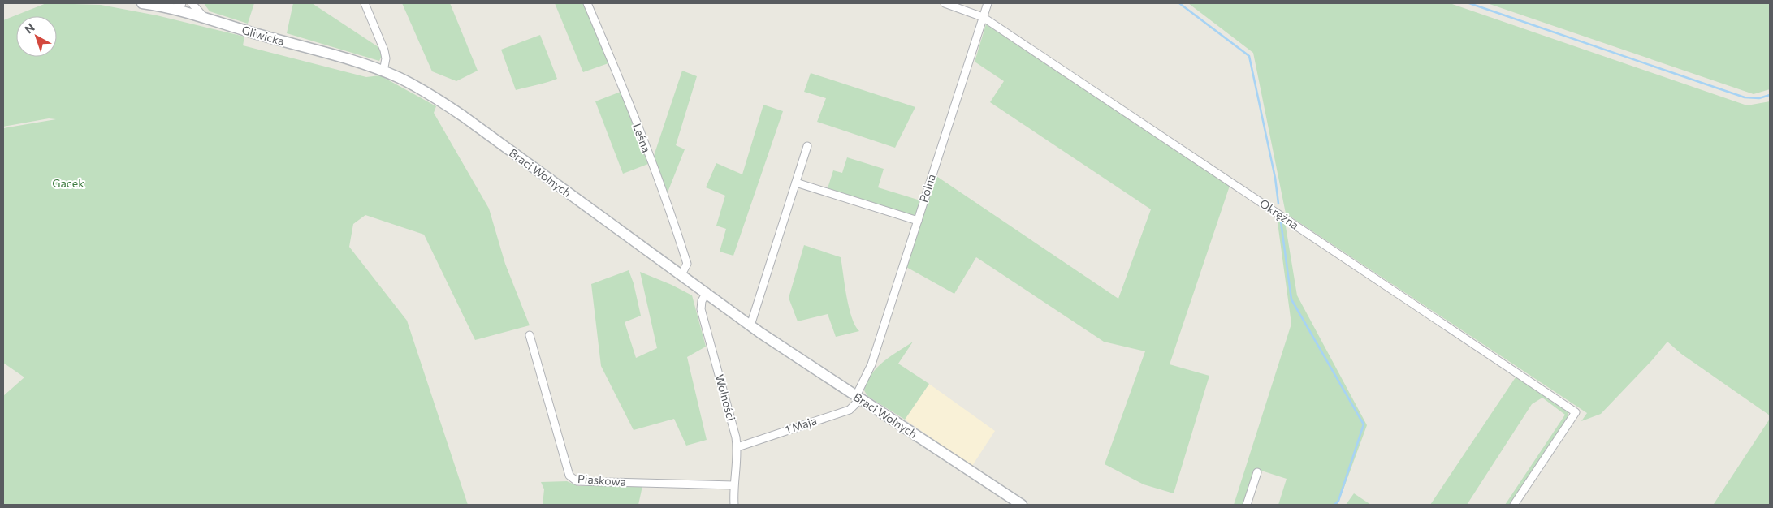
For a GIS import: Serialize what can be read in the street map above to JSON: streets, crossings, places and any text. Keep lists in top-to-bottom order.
{
  "streets": {
    "main road": ["Gliwicka", "Braci Wolnych"],
    "street": [
      "Leśna",
      "Polna",
      "Okrężna",
      "Wolności",
      "1 Maja",
      "Piaskowa"
    ]
  },
  "crossings": [
    ["Gliwicka", "Braci Wolnych"],
    ["Leśna", "Braci Wolnych"],
    ["Braci Wolnych", "Polna"],
    ["Braci Wolnych", "Wolności"],
    ["Braci Wolnych", "1 Maja"],
    ["Polna", "Okrężna"],
    ["Polna", "1 Maja"],
    ["Wolności", "1 Maja"],
    ["Wolności", "Piaskowa"]
  ],
  "parks": ["Gacek"],
  "north": "top left"
}
